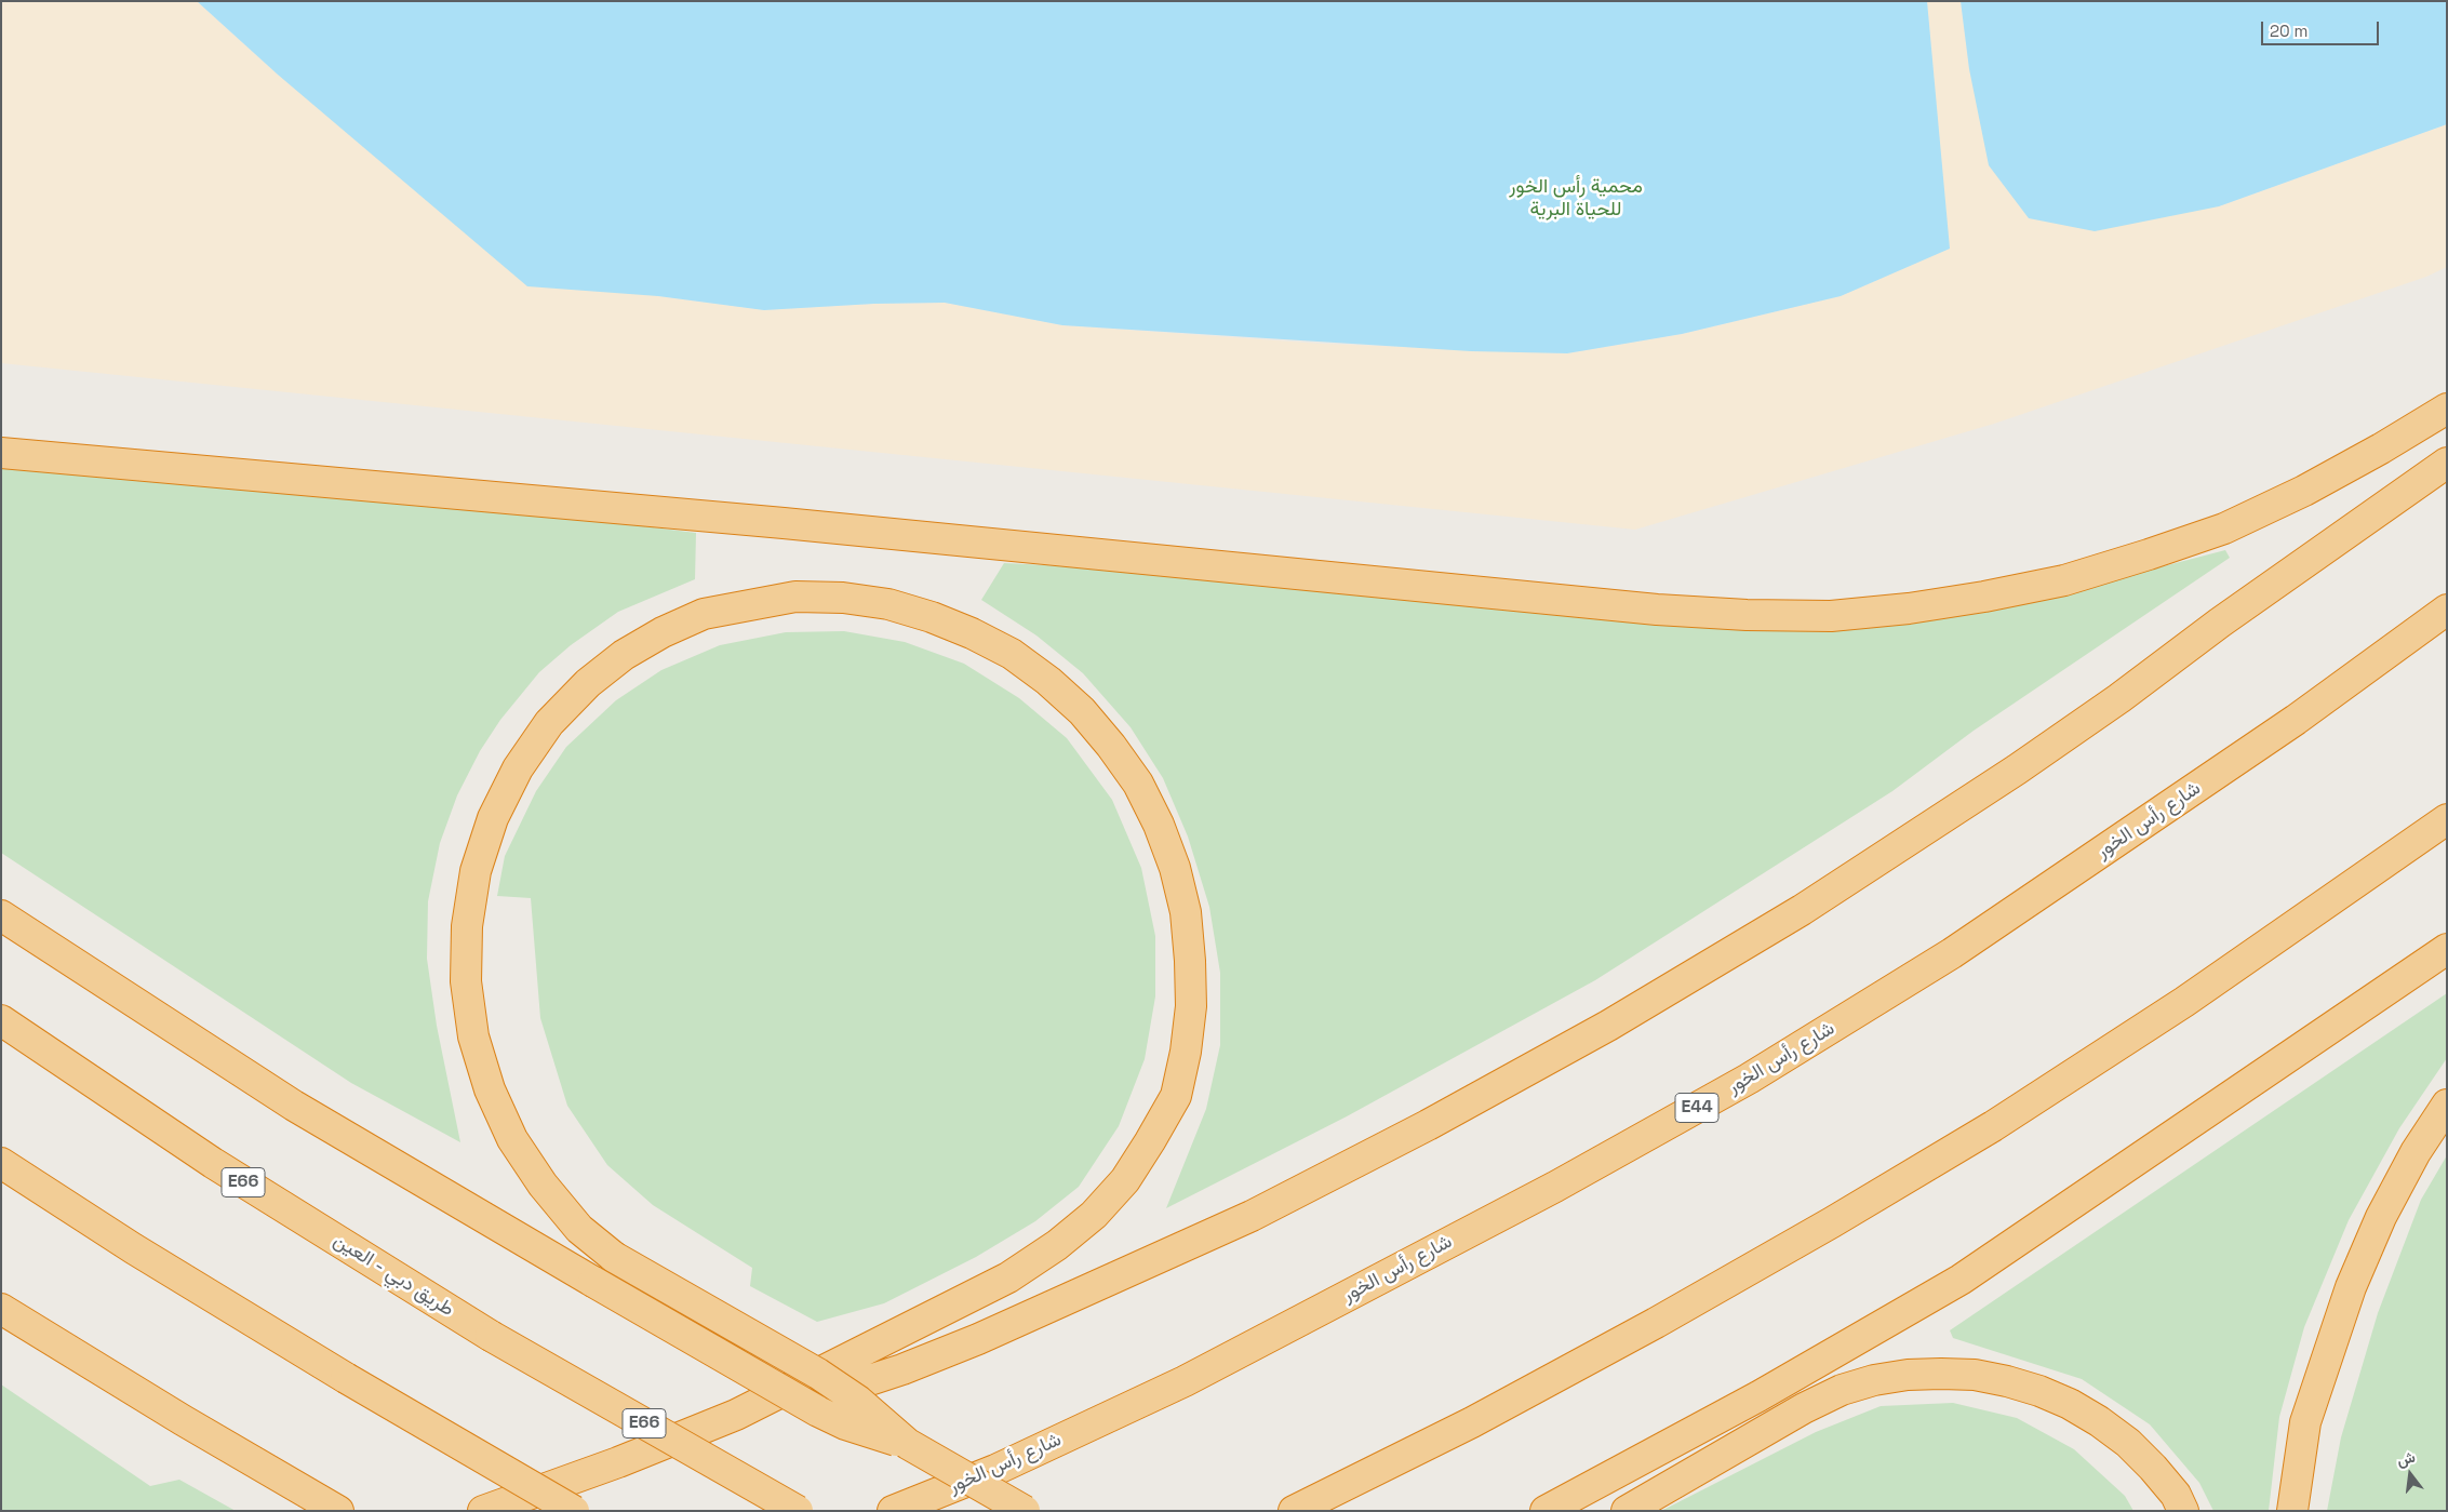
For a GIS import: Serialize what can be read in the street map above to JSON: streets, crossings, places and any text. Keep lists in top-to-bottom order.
{
  "streets": {
    "highway": [
      "شارع رأس الخور",
      "E44",
      "E66",
      "طريق دبي - العين"
    ]
  },
  "parks": ["محمية رأس الخور للحياة البرية"],
  "scale_bar": "20 m",
  "north": "top"
}
